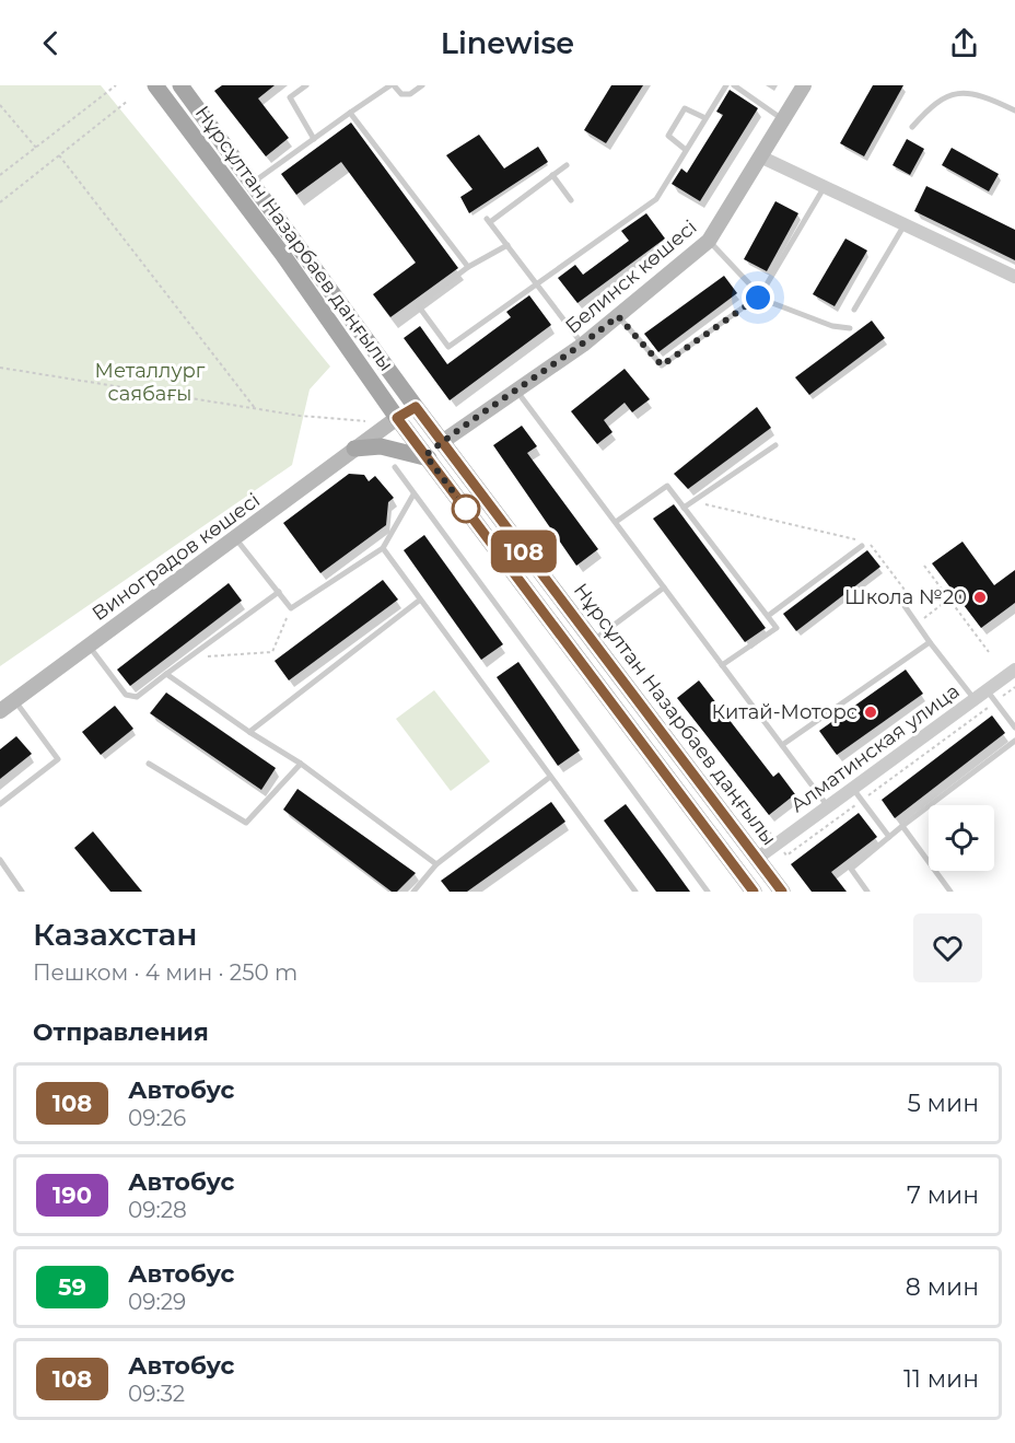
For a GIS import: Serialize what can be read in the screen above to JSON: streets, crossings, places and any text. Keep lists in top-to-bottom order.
{
  "streets": {
    "main road": ["Нұрсұлтан Назарбаев даңғылы", "Белинск көшесі", "Виноградов көшесі"],
    "street": ["Алматинская улица"]
  },
  "crossings": [
    ["Нұрсұлтан Назарбаев даңғылы", "Белинск көшесі"],
    ["Нұрсұлтан Назарбаев даңғылы", "Виноградов көшесі"],
    ["Нұрсұлтан Назарбаев даңғылы", "Алматинская улица"]
  ],
  "parks": ["Металлург саябағы"],
  "places": ["Школа №20", "Китай-Моторс"],
  "lines": ["bus line 108"],
  "page": {
    "header": "Linewise",
    "on_map": "108",
    "heading": [
      ["Казахстан", "Пешком · 4 мин · 250 m"],
      "Отправления"
    ],
    "list": [
      {
        "mark": "108",
        "name": "Автобус",
        "note": "09:26",
        "value": "5 мин"
      },
      {
        "mark": "190",
        "name": "Автобус",
        "note": "09:28",
        "value": "7 мин"
      },
      {
        "mark": "59",
        "name": "Автобус",
        "note": "09:29",
        "value": "8 мин"
      },
      {
        "mark": "108",
        "name": "Автобус",
        "note": "09:32",
        "value": "11 мин"
      }
    ]
  }
}
